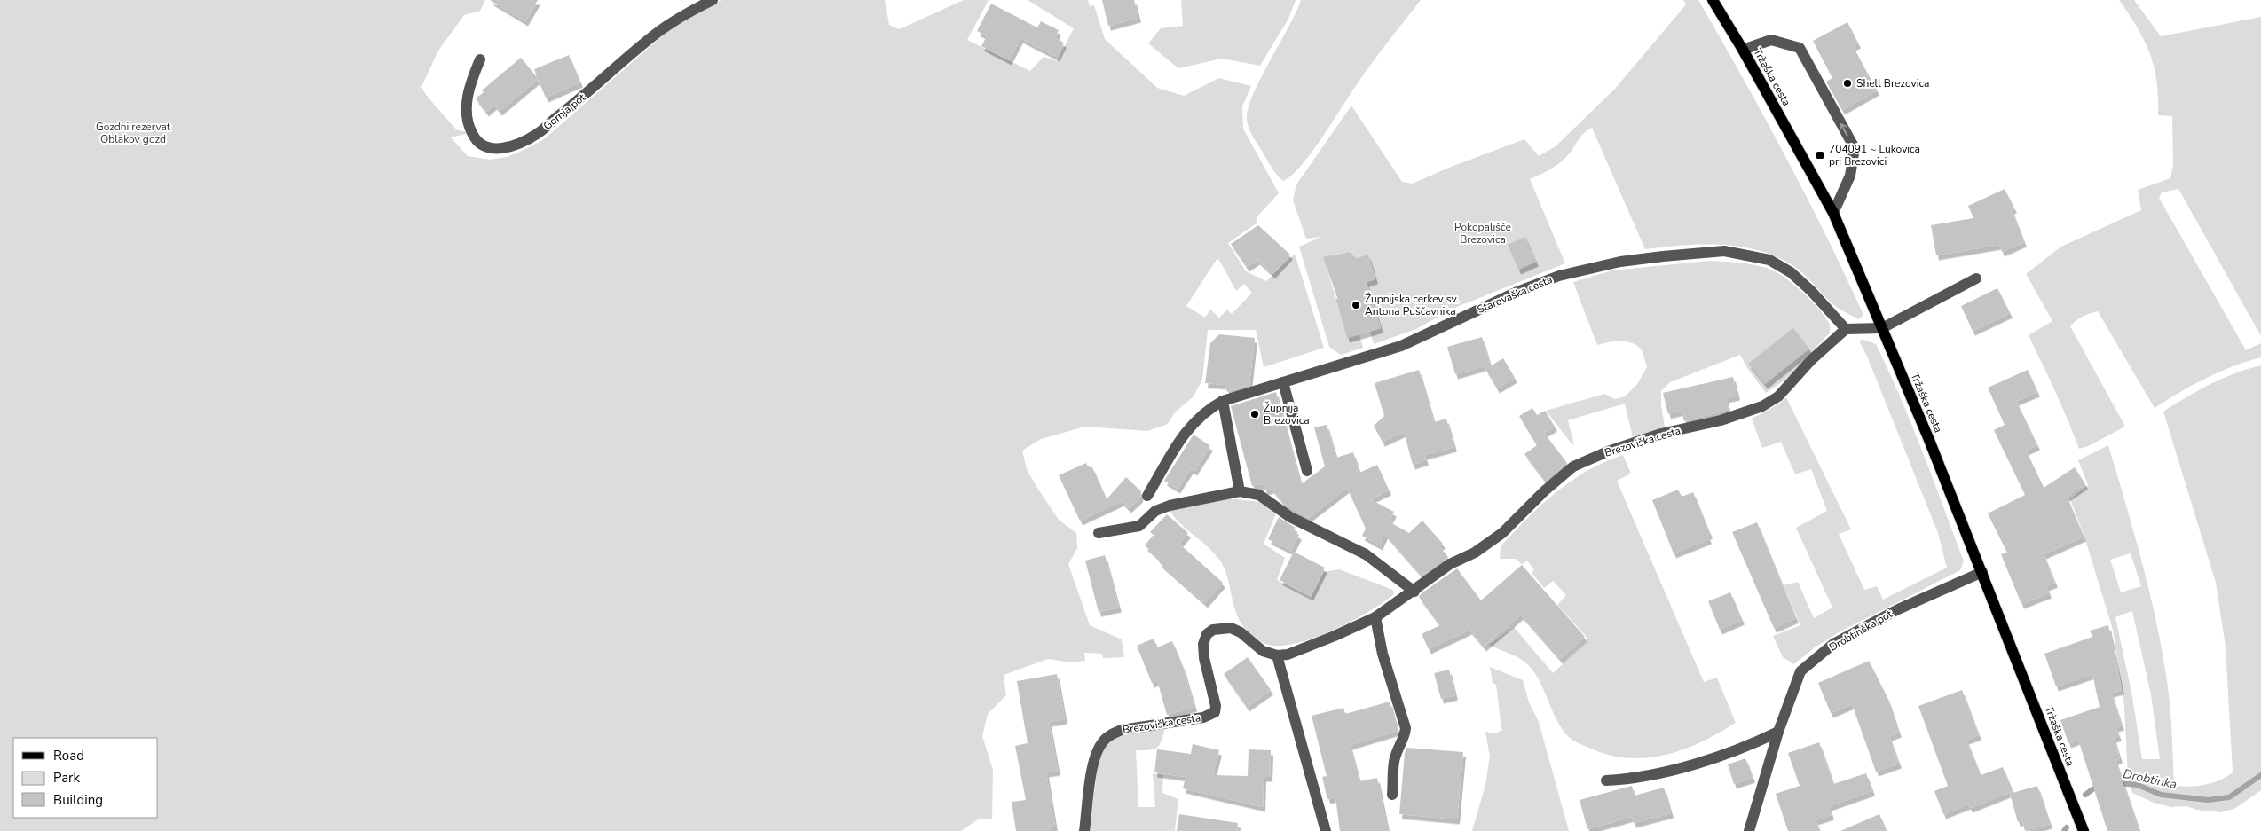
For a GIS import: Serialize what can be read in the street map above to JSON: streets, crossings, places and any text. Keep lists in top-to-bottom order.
{
  "streets": {
    "main road": ["Tržaška cesta"],
    "street": [
      "Gornja pot",
      "Starovaška cesta",
      "Brezoviška cesta",
      "Drobtinška pot"
    ]
  },
  "crossings": [
    ["Tržaška cesta", "Drobtinška pot"],
    ["Starovaška cesta", "Brezoviška cesta"]
  ],
  "water": ["Drobtinka"],
  "parks": ["Gozdni rezervat Oblakov gozd", "Pokopališče Brezovica"],
  "places": {
    "other": ["Shell Brezovica", "Župnijska cerkev sv. Antona Puščavnika", "Župnija Brezovica"],
    "transit": ["704091 ~ Lukovica pri Brezovici"]
  },
  "legend": ["Road", "Park", "Building"]
}
